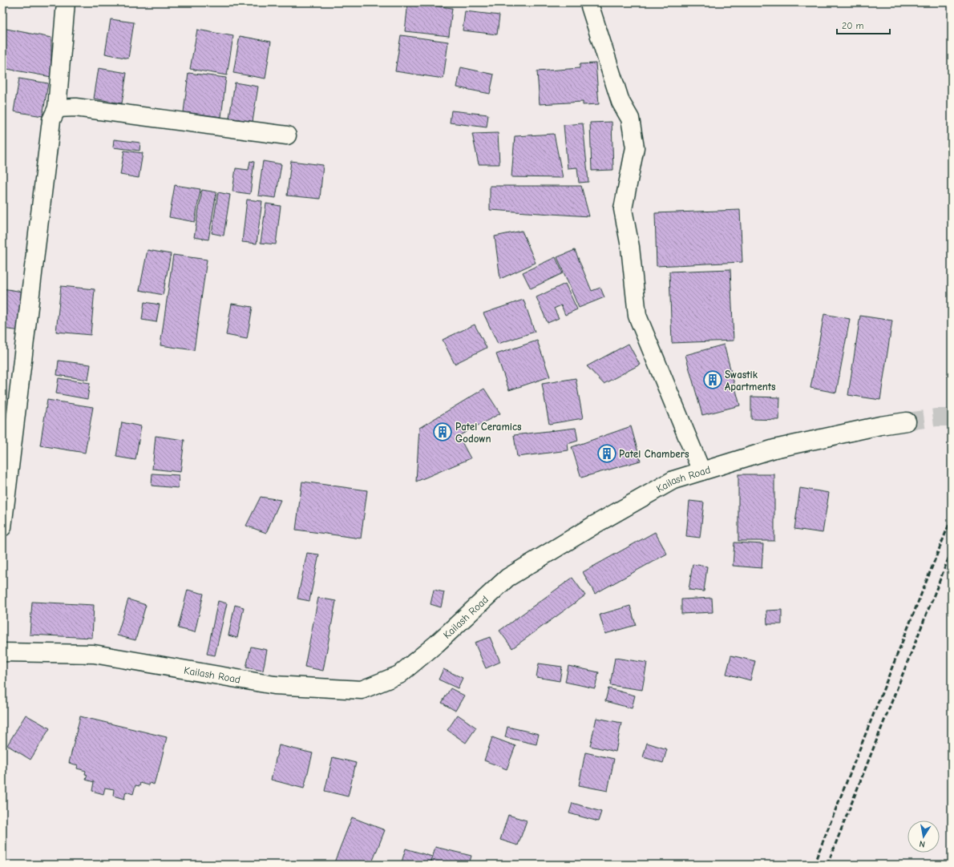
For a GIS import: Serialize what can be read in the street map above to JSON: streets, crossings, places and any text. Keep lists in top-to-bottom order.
{
  "streets": {
    "street": ["Kailash Road"]
  },
  "places": {
    "building": ["Swastik Apartments", "Patel Ceramics Godown", "Patel Chambers"]
  },
  "scale_bar": "20 m",
  "north": "bottom"
}
